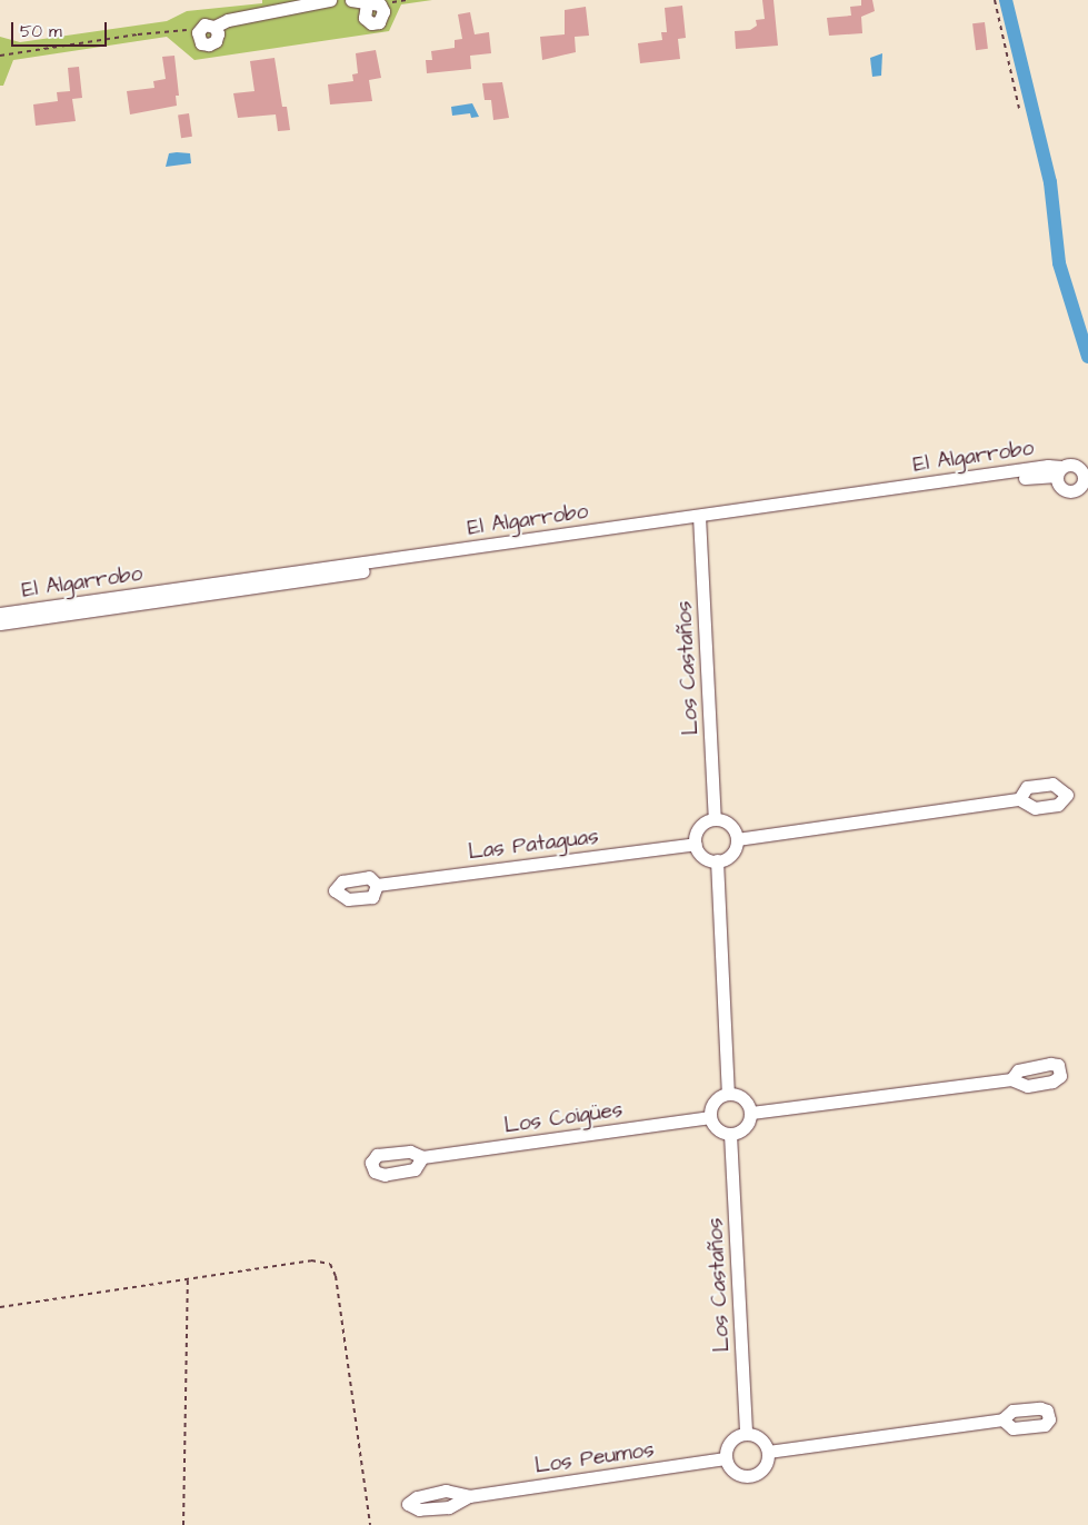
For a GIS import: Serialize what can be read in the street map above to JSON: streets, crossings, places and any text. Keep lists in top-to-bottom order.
{
  "streets": {
    "street": [
      "El Algarrobo",
      "Los Castaños",
      "Las Pataguas",
      "Los Coigües",
      "Los Peumos"
    ]
  },
  "crossings": [
    ["El Algarrobo", "Los Castaños"],
    ["Los Castaños", "Las Pataguas"],
    ["Los Castaños", "Los Coigües"],
    ["Los Castaños", "Los Peumos"]
  ],
  "scale_bar": "50 m"
}
